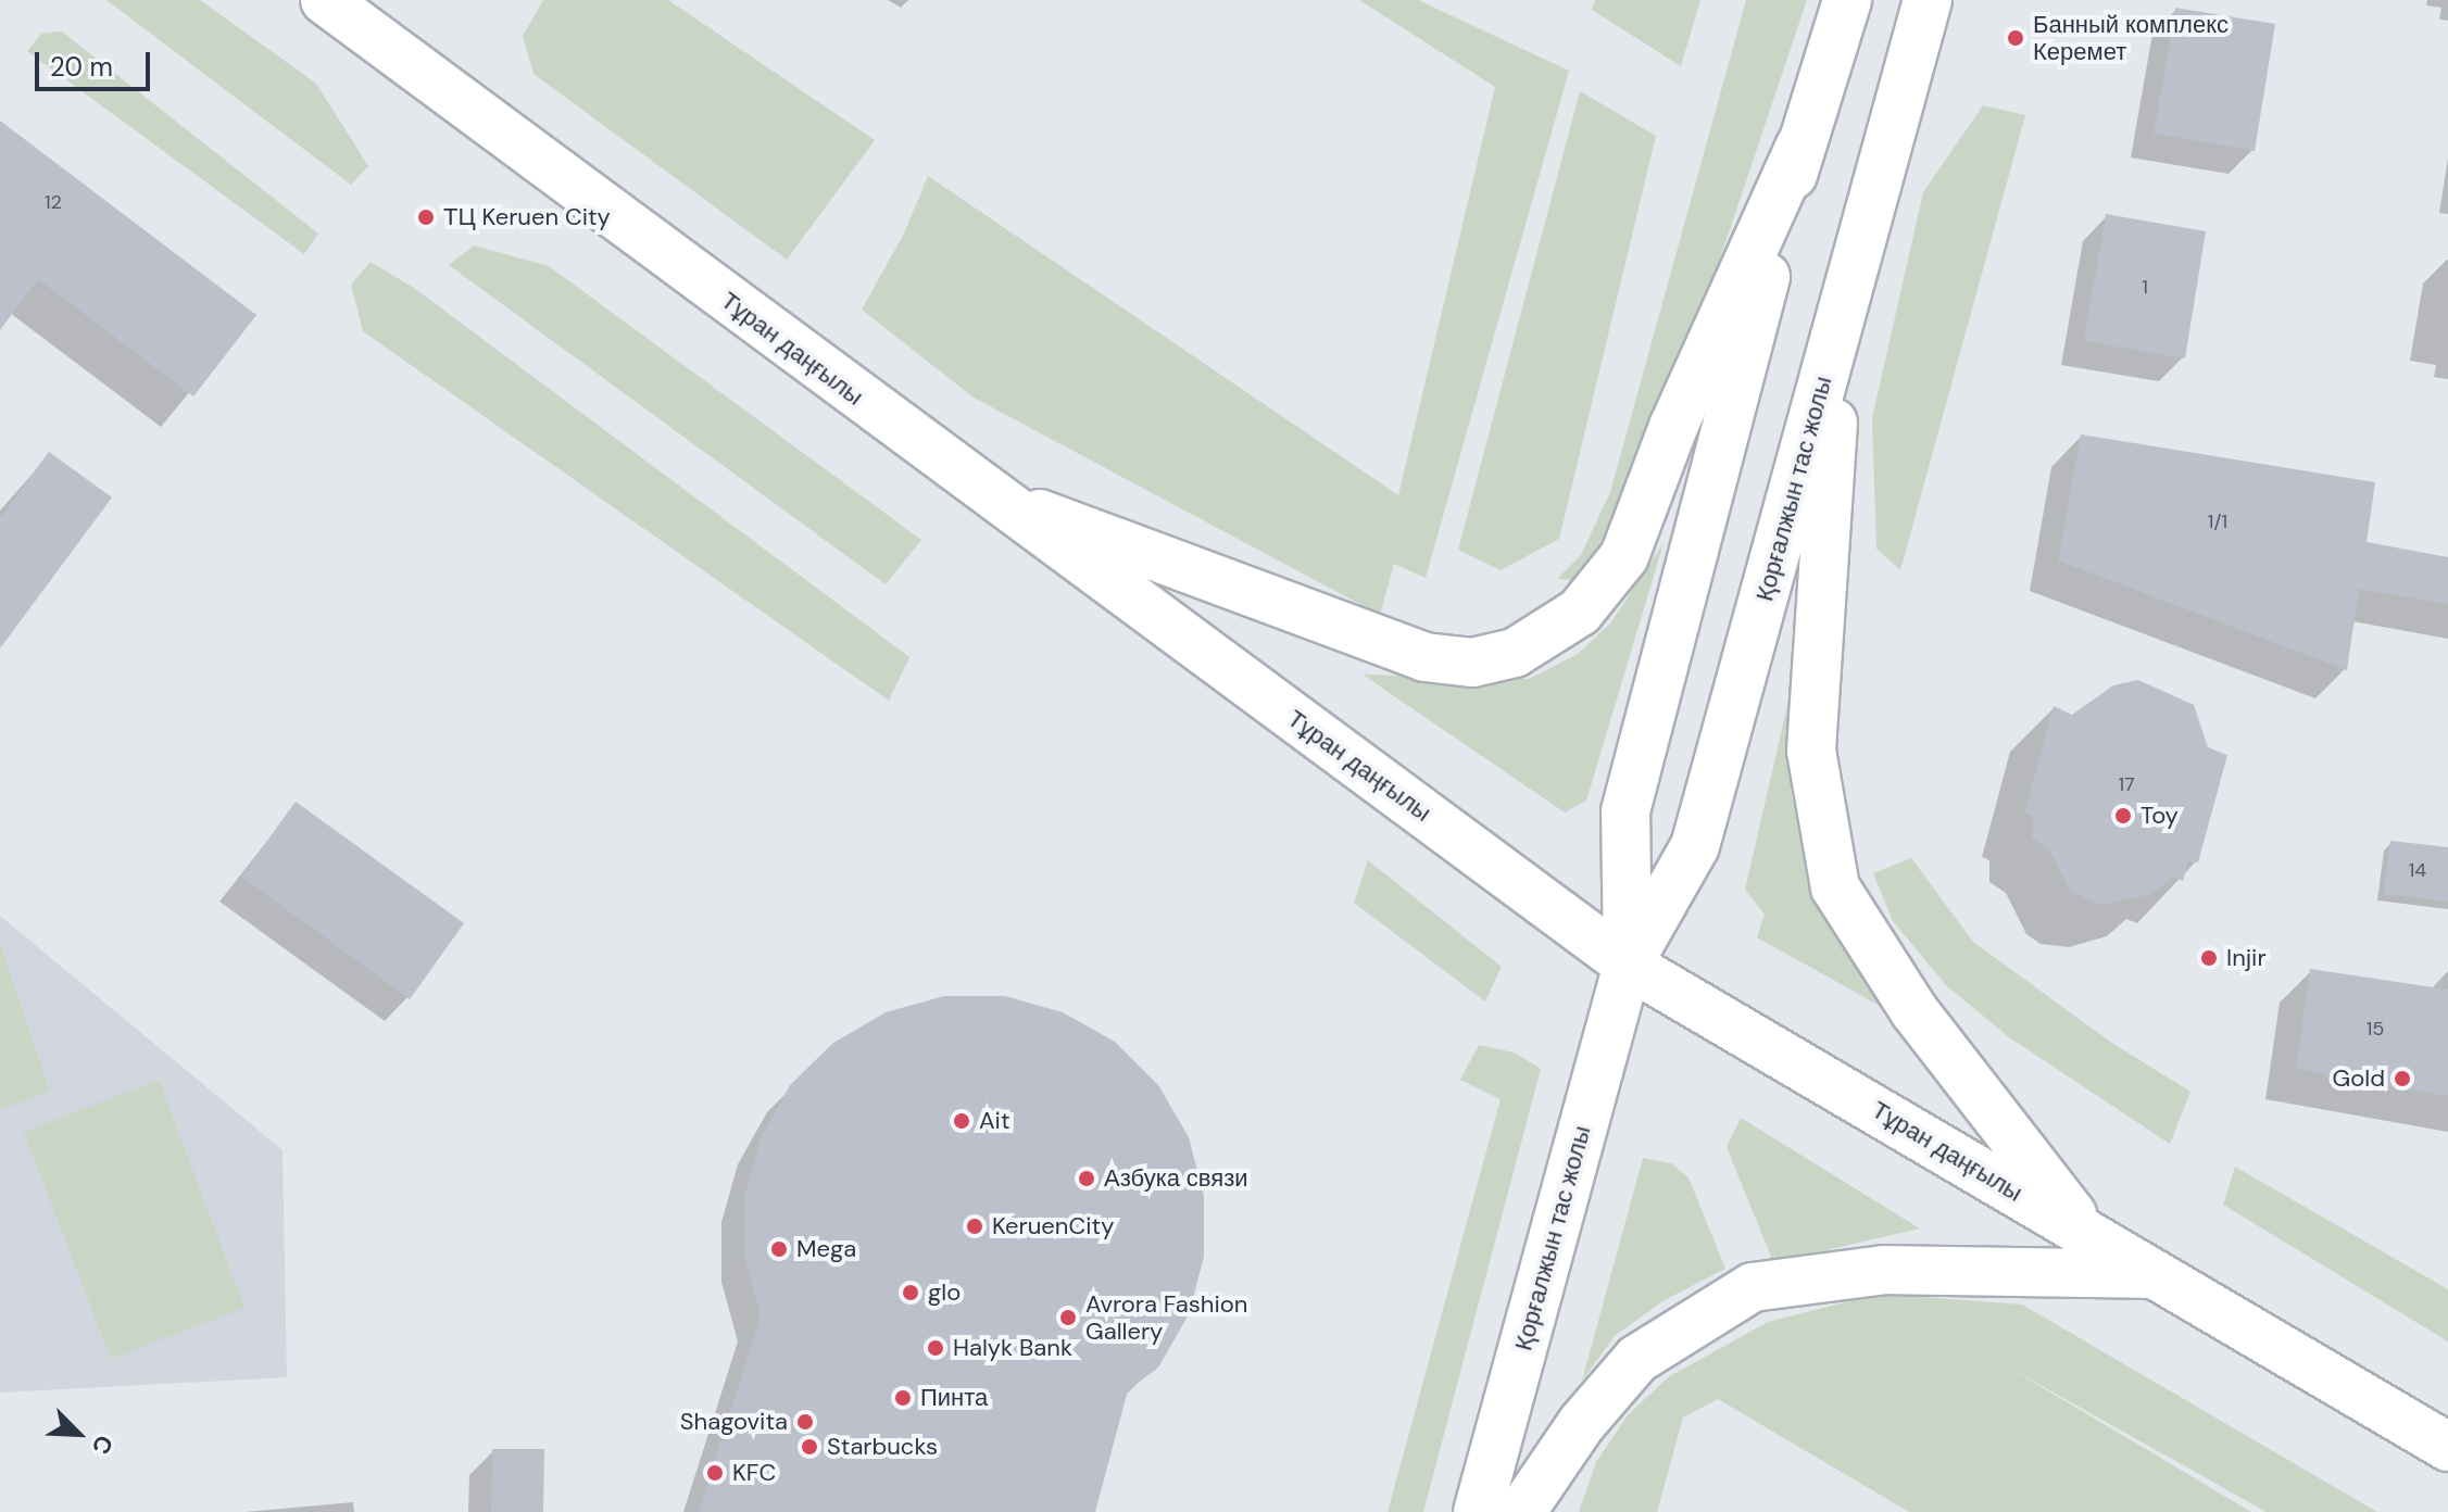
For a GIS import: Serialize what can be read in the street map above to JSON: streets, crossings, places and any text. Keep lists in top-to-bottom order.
{
  "streets": {
    "main road": ["Тұран даңғылы", "Қорғалжын тас жолы"]
  },
  "crossings": [
    ["Тұран даңғылы", "Қорғалжын тас жолы"]
  ],
  "places": [
    "Банный комплекс Керемет",
    "ТЦ Keruen City",
    "Toy",
    "Injir",
    "Gold",
    "Ait",
    "Азбука связи",
    "KeruenCity",
    "Mega",
    "glo",
    "Avrora Fashion Gallery",
    "Halyk Bank",
    "Пинта",
    "Shagovita",
    "Starbucks",
    "KFC"
  ],
  "house_numbers": [
    "12",
    "1",
    "1/1",
    "17",
    "14",
    "15"
  ],
  "scale_bar": "20 m",
  "north": "bottom right"
}
